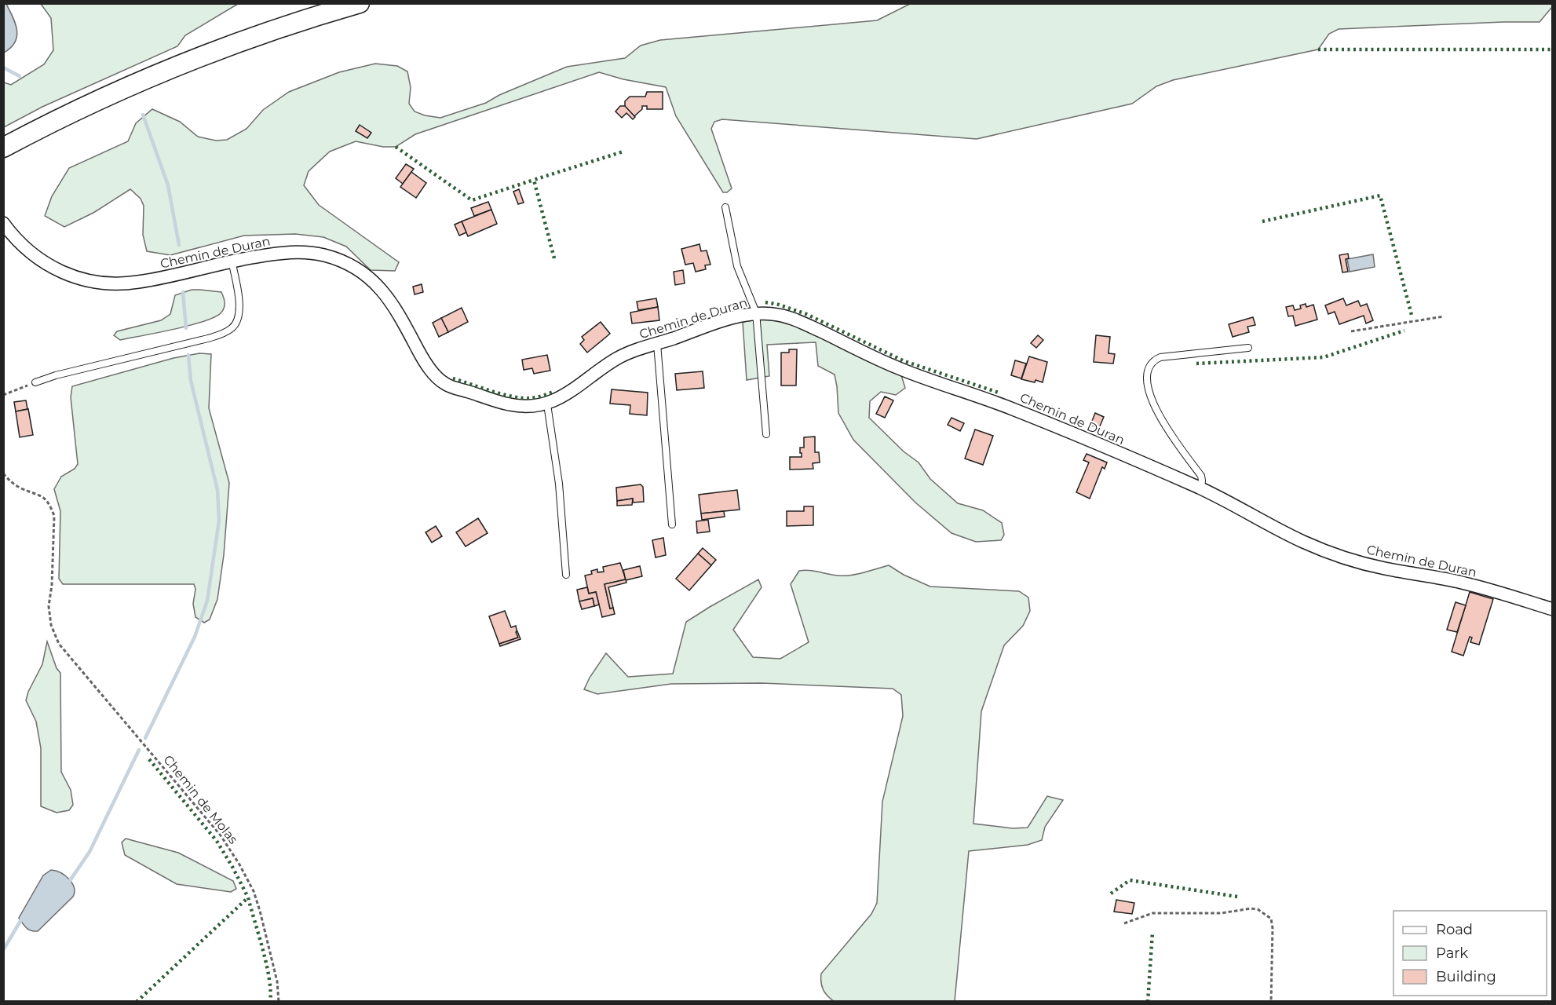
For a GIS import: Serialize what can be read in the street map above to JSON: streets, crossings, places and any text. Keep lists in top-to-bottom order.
{
  "streets": {
    "street": ["Chemin de Duran"],
    "path": ["Chemin de Molas"]
  },
  "legend": ["Road", "Park", "Building"]
}
